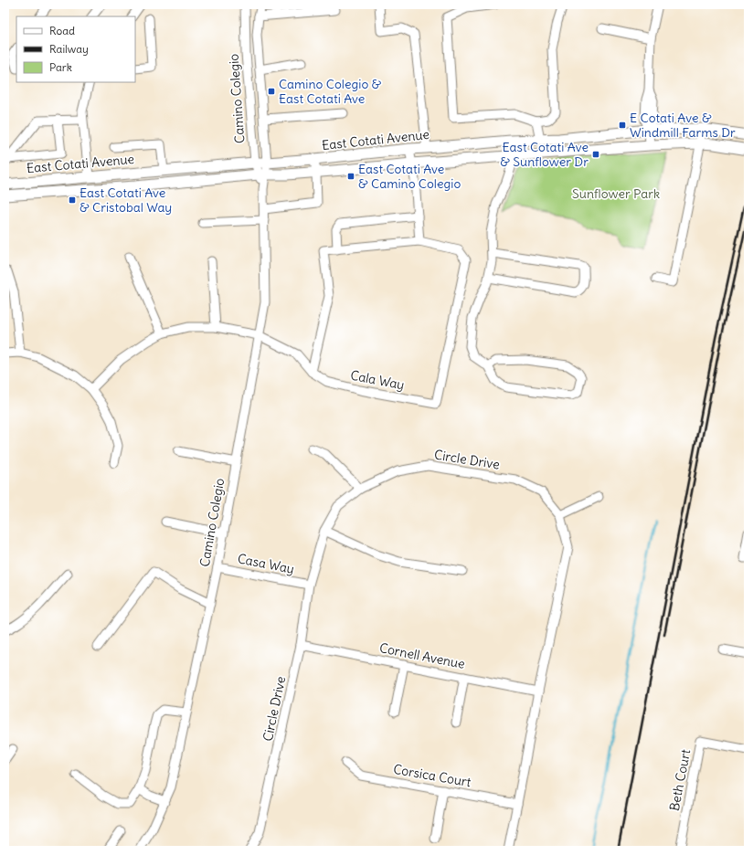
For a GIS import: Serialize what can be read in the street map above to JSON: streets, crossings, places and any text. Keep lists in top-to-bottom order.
{
  "streets": {
    "main road": ["East Cotati Avenue"],
    "street": [
      "Camino Colegio",
      "Cala Way",
      "Circle Drive",
      "Casa Way",
      "Cornell Avenue",
      "Corsica Court",
      "Beth Court"
    ]
  },
  "crossings": [
    ["Camino Colegio", "East Cotati Avenue"],
    ["Camino Colegio", "Cala Way"],
    ["Camino Colegio", "Casa Way"],
    ["Circle Drive", "Casa Way"],
    ["Circle Drive", "Cornell Avenue"],
    ["Circle Drive", "Corsica Court"]
  ],
  "parks": ["Sunflower Park"],
  "places": {
    "transit": [
      "Camino Colegio & East Cotati Ave",
      "E Cotati Ave & Windmill Farms Dr",
      "East Cotati Ave & Sunflower Dr",
      "East Cotati Ave & Camino Colegio",
      "East Cotati Ave & Cristobal Way"
    ]
  },
  "legend": ["Road", "Railway", "Park"]
}
